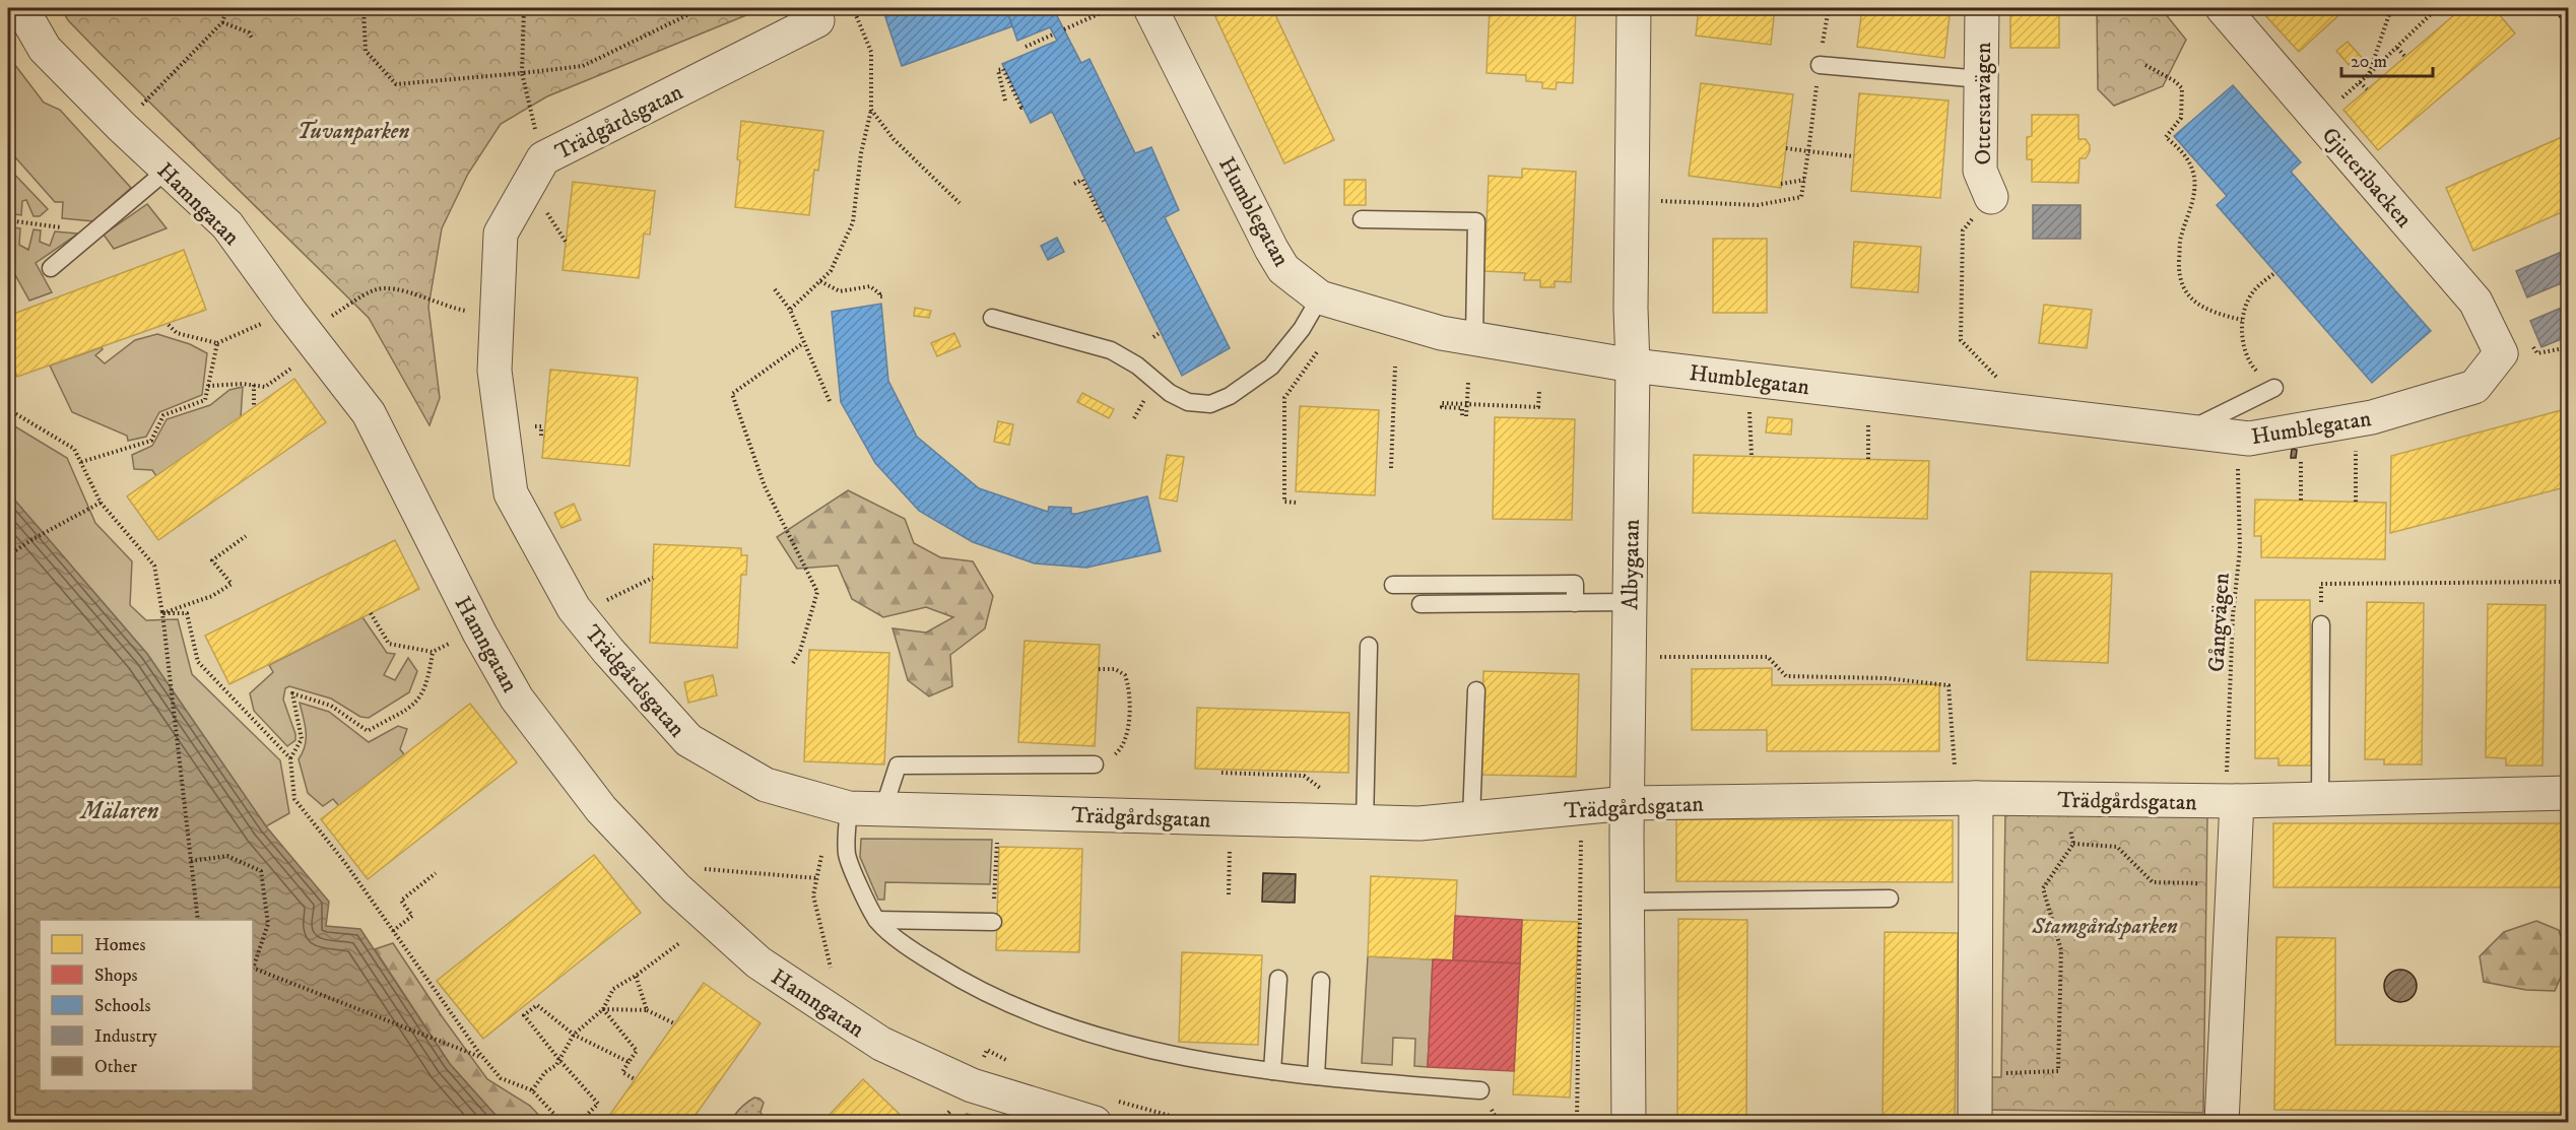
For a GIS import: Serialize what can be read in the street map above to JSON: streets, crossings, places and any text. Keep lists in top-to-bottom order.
{
  "streets": {
    "street": [
      "Otterstavägen",
      "Trädgårdsgatan",
      "Gjuteribacken",
      "Hamngatan",
      "Humblegatan",
      "Albygatan"
    ],
    "path": ["Gångvägen"]
  },
  "crossings": [
    ["Trädgårdsgatan", "Albygatan"],
    ["Trädgårdsgatan", "Gångvägen"],
    ["Gjuteribacken", "Humblegatan"],
    ["Humblegatan", "Albygatan"]
  ],
  "water": ["Mälaren"],
  "parks": ["Tuvanparken", "Stamgårdsparken"],
  "legend": [
    "Homes",
    "Shops",
    "Schools",
    "Industry",
    "Other"
  ],
  "scale_bar": "20 m"
}
